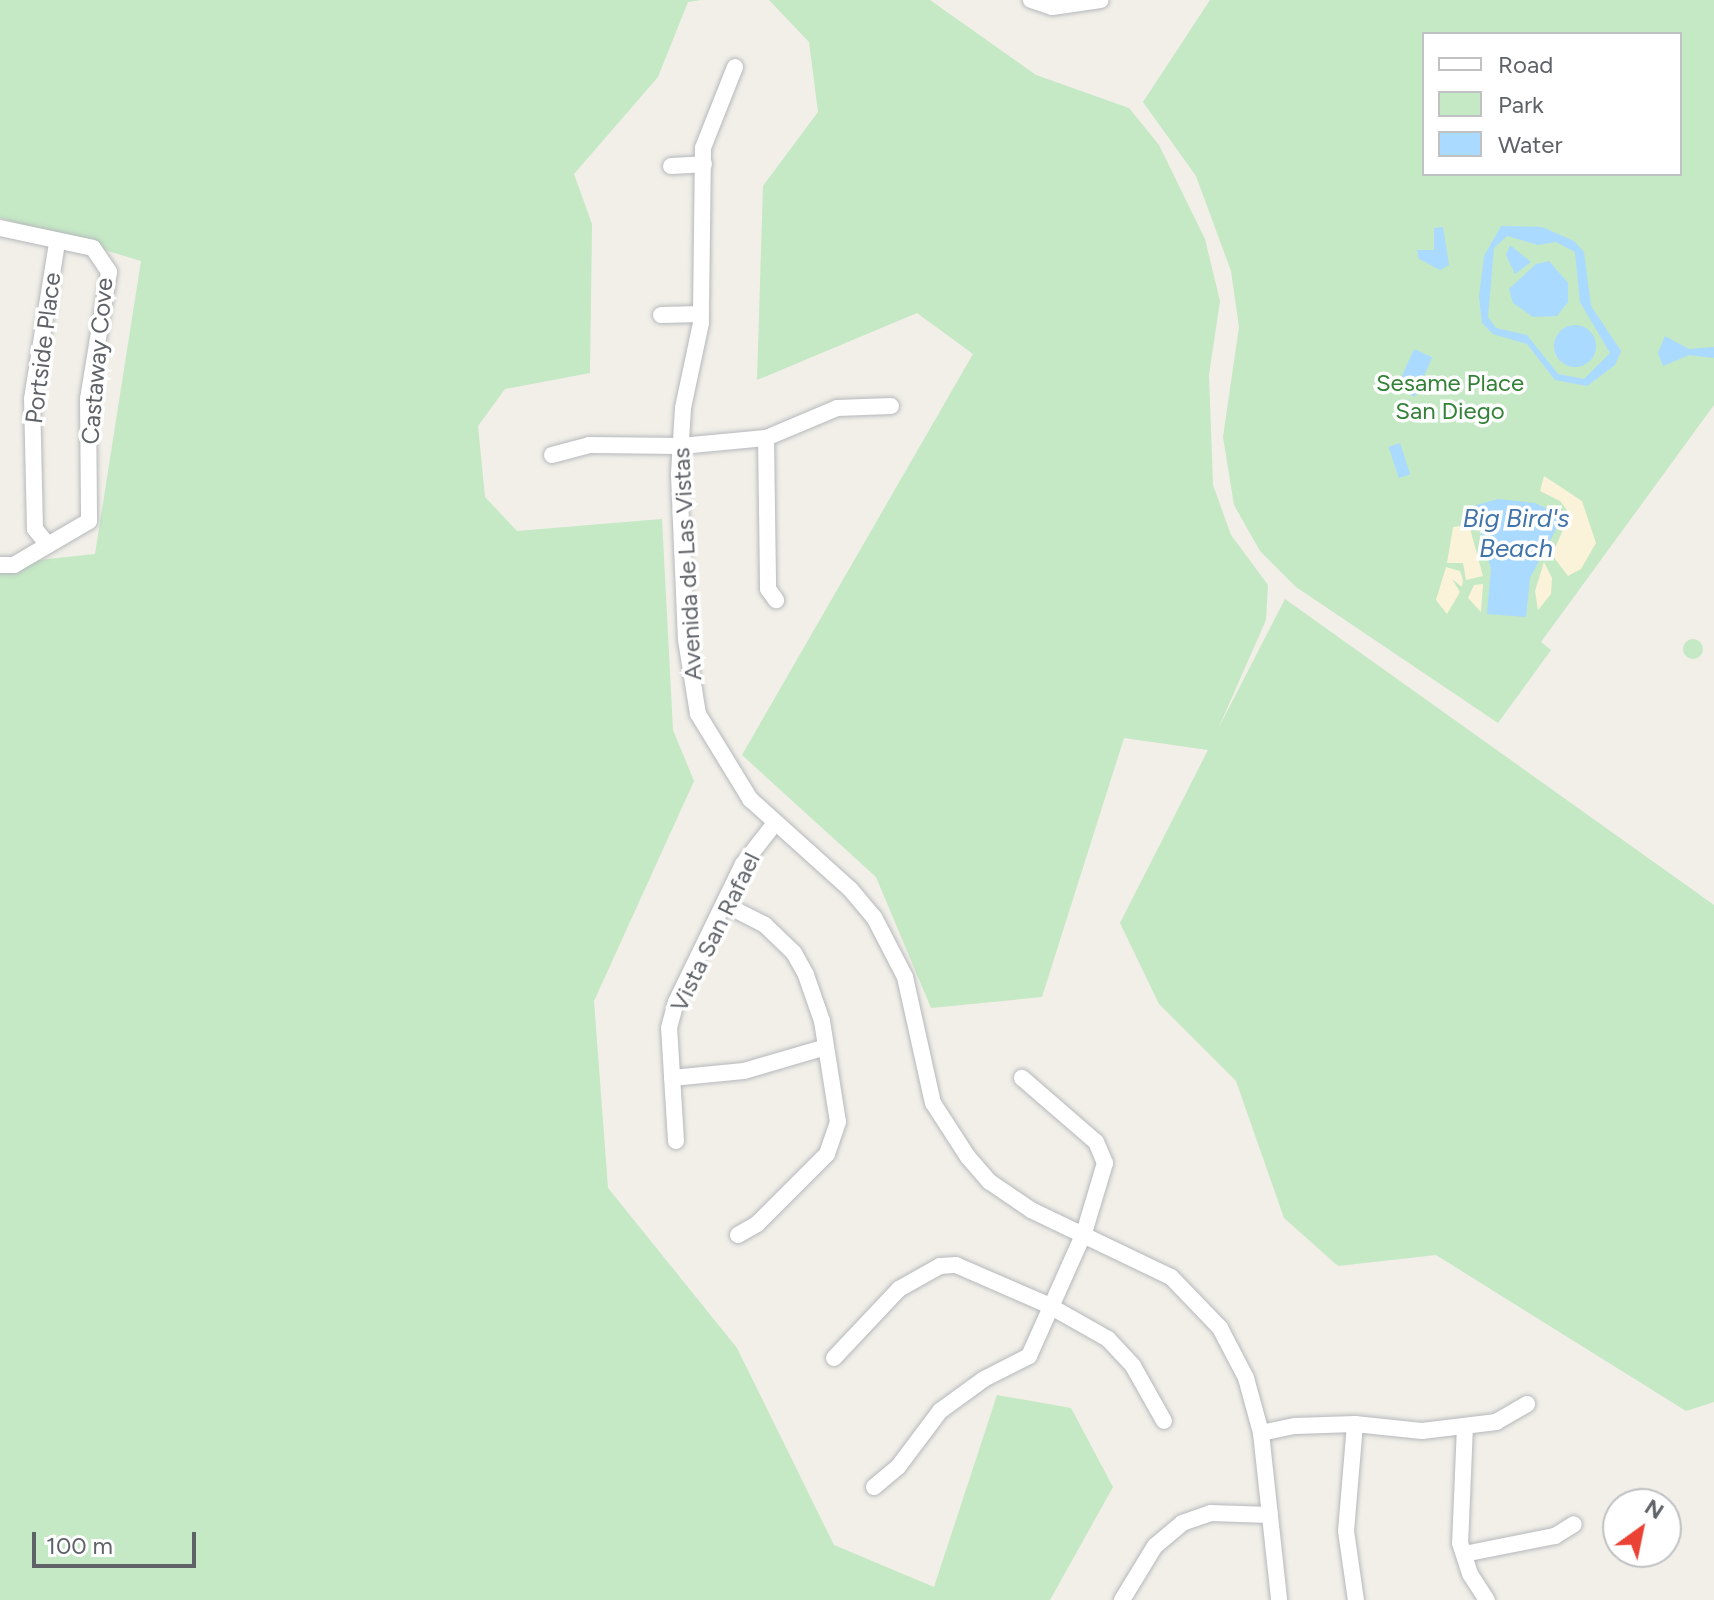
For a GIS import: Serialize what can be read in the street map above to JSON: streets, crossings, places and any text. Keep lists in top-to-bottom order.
{
  "streets": {
    "street": [
      "Portside Place",
      "Castaway Cove",
      "Avenida de Las Vistas",
      "Vista San Rafael"
    ]
  },
  "crossings": [
    ["Portside Place", "Castaway Cove"],
    ["Avenida de Las Vistas", "Vista San Rafael"]
  ],
  "water": ["Big Bird's Beach"],
  "parks": ["Sesame Place San Diego"],
  "legend": ["Road", "Park", "Water"],
  "scale_bar": "100 m",
  "north": "top right"
}
